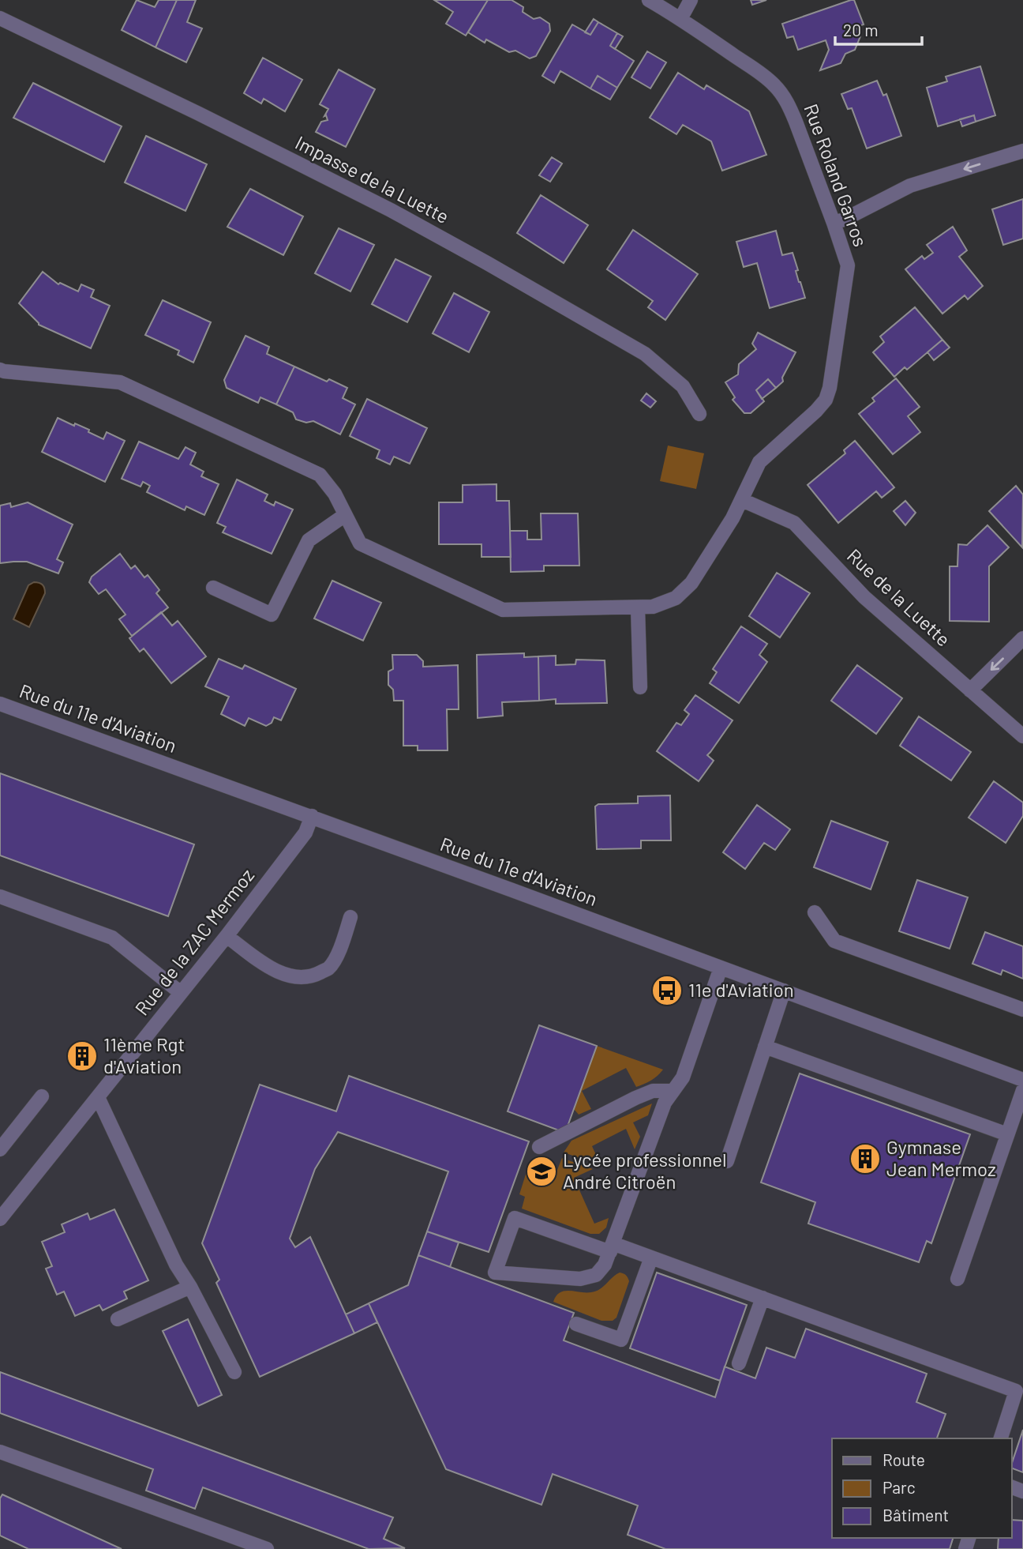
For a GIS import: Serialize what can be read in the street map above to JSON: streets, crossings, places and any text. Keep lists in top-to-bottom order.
{
  "streets": {
    "street": [
      "Rue Roland Garros",
      "Impasse de la Luette",
      "Rue de la Luette",
      "Rue du 11e d'Aviation",
      "Rue de la ZAC Mermoz"
    ]
  },
  "crossings": [
    ["Rue Roland Garros", "Rue de la Luette"],
    ["Rue du 11e d'Aviation", "Rue de la ZAC Mermoz"]
  ],
  "places": {
    "bus stop": ["11e d'Aviation"],
    "building": ["11ème Rgt d'Aviation", "Gymnase Jean Mermoz"],
    "school or university": ["Lycée professionnel André Citroën"]
  },
  "legend": ["Route", "Parc", "Bâtiment"],
  "scale_bar": "20 m"
}
